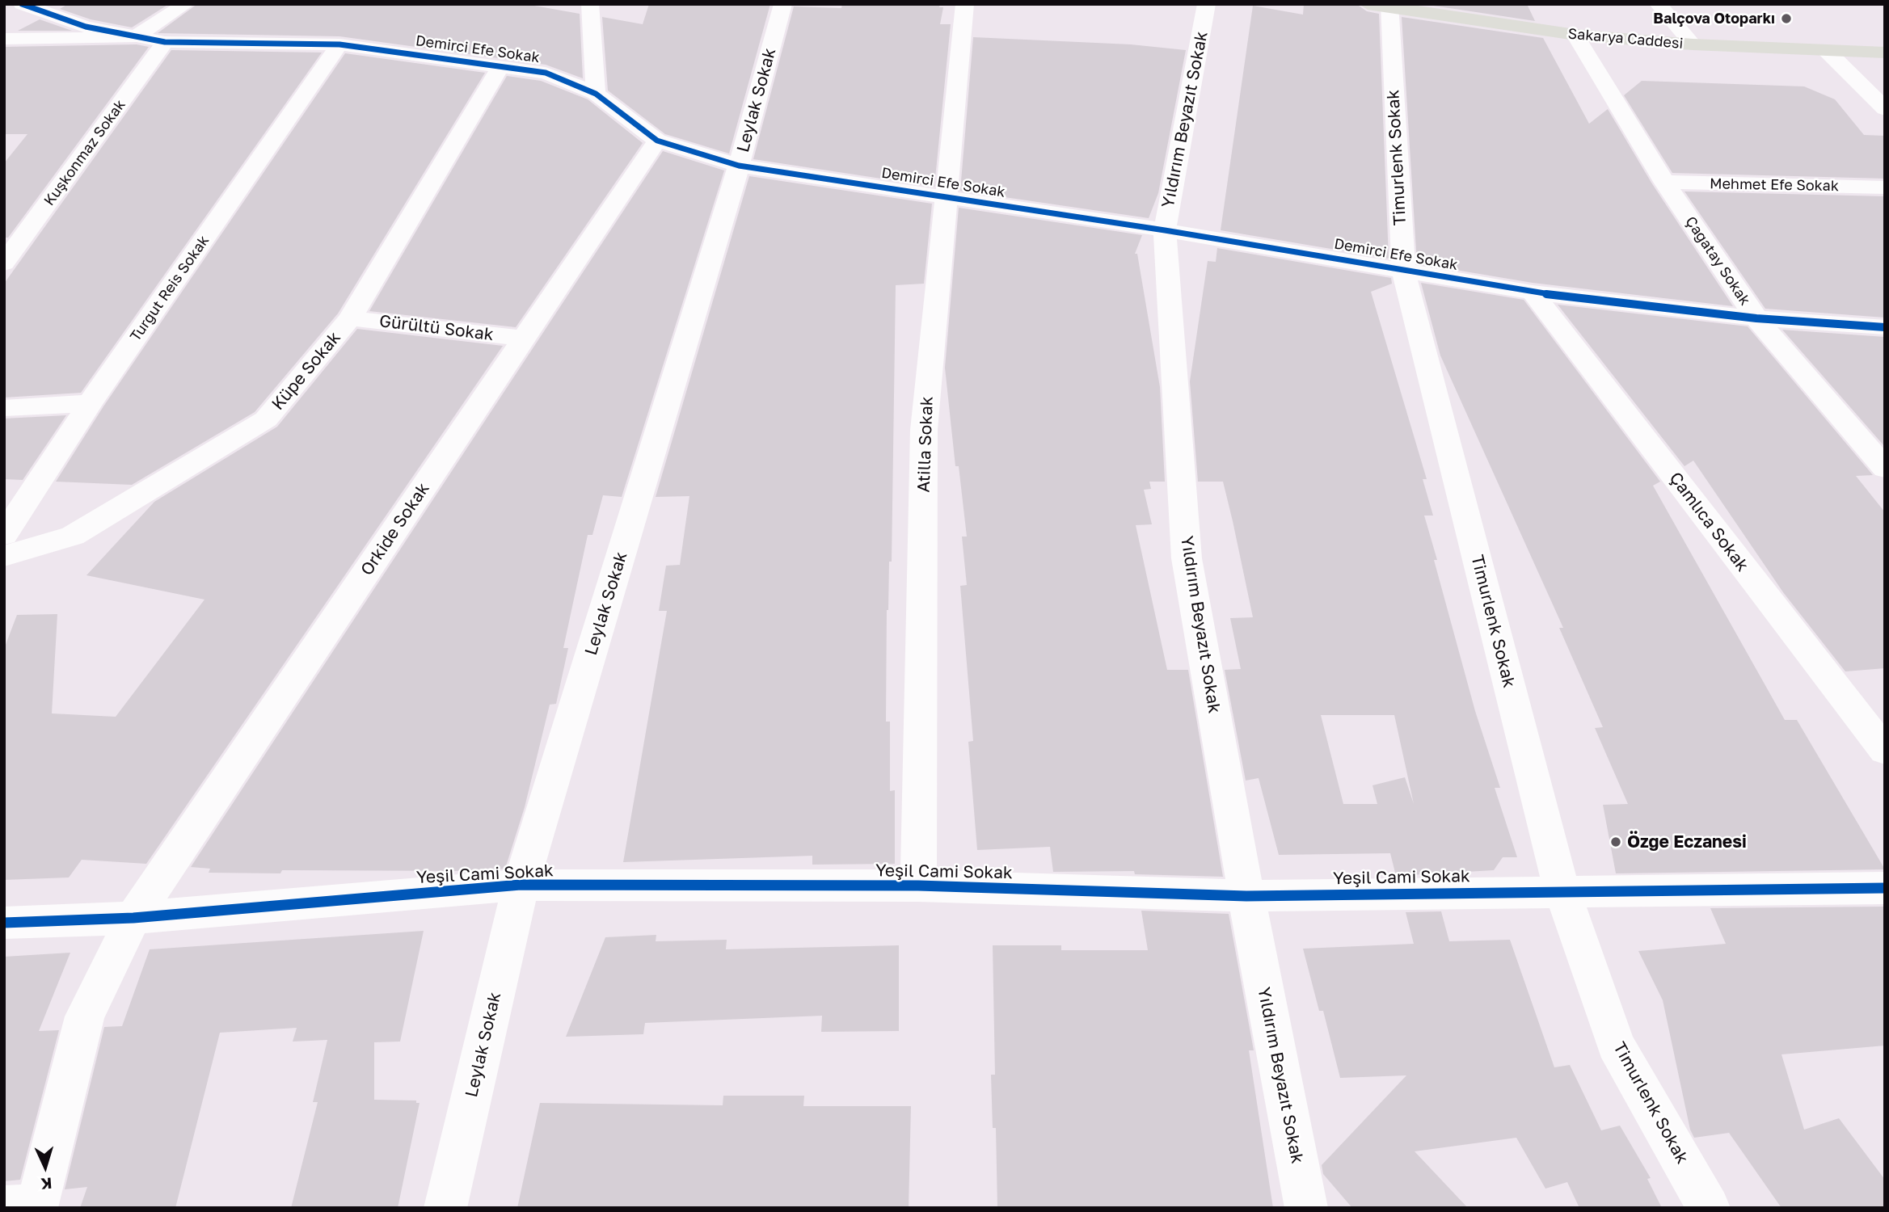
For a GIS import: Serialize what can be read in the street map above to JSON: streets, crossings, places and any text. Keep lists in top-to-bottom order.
{
  "streets": {
    "main road": ["Sakarya Caddesi"],
    "street": [
      "Demirci Efe Sokak",
      "Leylak Sokak",
      "Yıldırım Beyazıt Sokak",
      "Kuşkonmaz Sokak",
      "Timurlenk Sokak",
      "Mehmet Efe Sokak",
      "Çağatay Sokak",
      "Turgut Reis Sokak",
      "Gürültü Sokak",
      "Küpe Sokak",
      "Atilla Sokak",
      "Çamlıca Sokak",
      "Orkide Sokak",
      "Yeşil Cami Sokak"
    ]
  },
  "crossings": [
    ["Sakarya Caddesi", "Timurlenk Sokak"],
    ["Sakarya Caddesi", "Çağatay Sokak"],
    ["Demirci Efe Sokak", "Leylak Sokak"],
    ["Demirci Efe Sokak", "Yıldırım Beyazıt Sokak"],
    ["Demirci Efe Sokak", "Kuşkonmaz Sokak"],
    ["Demirci Efe Sokak", "Timurlenk Sokak"],
    ["Demirci Efe Sokak", "Çağatay Sokak"],
    ["Demirci Efe Sokak", "Turgut Reis Sokak"],
    ["Demirci Efe Sokak", "Küpe Sokak"],
    ["Demirci Efe Sokak", "Atilla Sokak"],
    ["Demirci Efe Sokak", "Çamlıca Sokak"],
    ["Demirci Efe Sokak", "Orkide Sokak"],
    ["Leylak Sokak", "Yeşil Cami Sokak"],
    ["Yıldırım Beyazıt Sokak", "Yeşil Cami Sokak"],
    ["Timurlenk Sokak", "Yeşil Cami Sokak"],
    ["Mehmet Efe Sokak", "Çağatay Sokak"],
    ["Gürültü Sokak", "Küpe Sokak"],
    ["Gürültü Sokak", "Orkide Sokak"],
    ["Atilla Sokak", "Yeşil Cami Sokak"],
    ["Orkide Sokak", "Yeşil Cami Sokak"]
  ],
  "places": ["Balçova Otoparkı", "Özge Eczanesi"],
  "north": "bottom"
}
